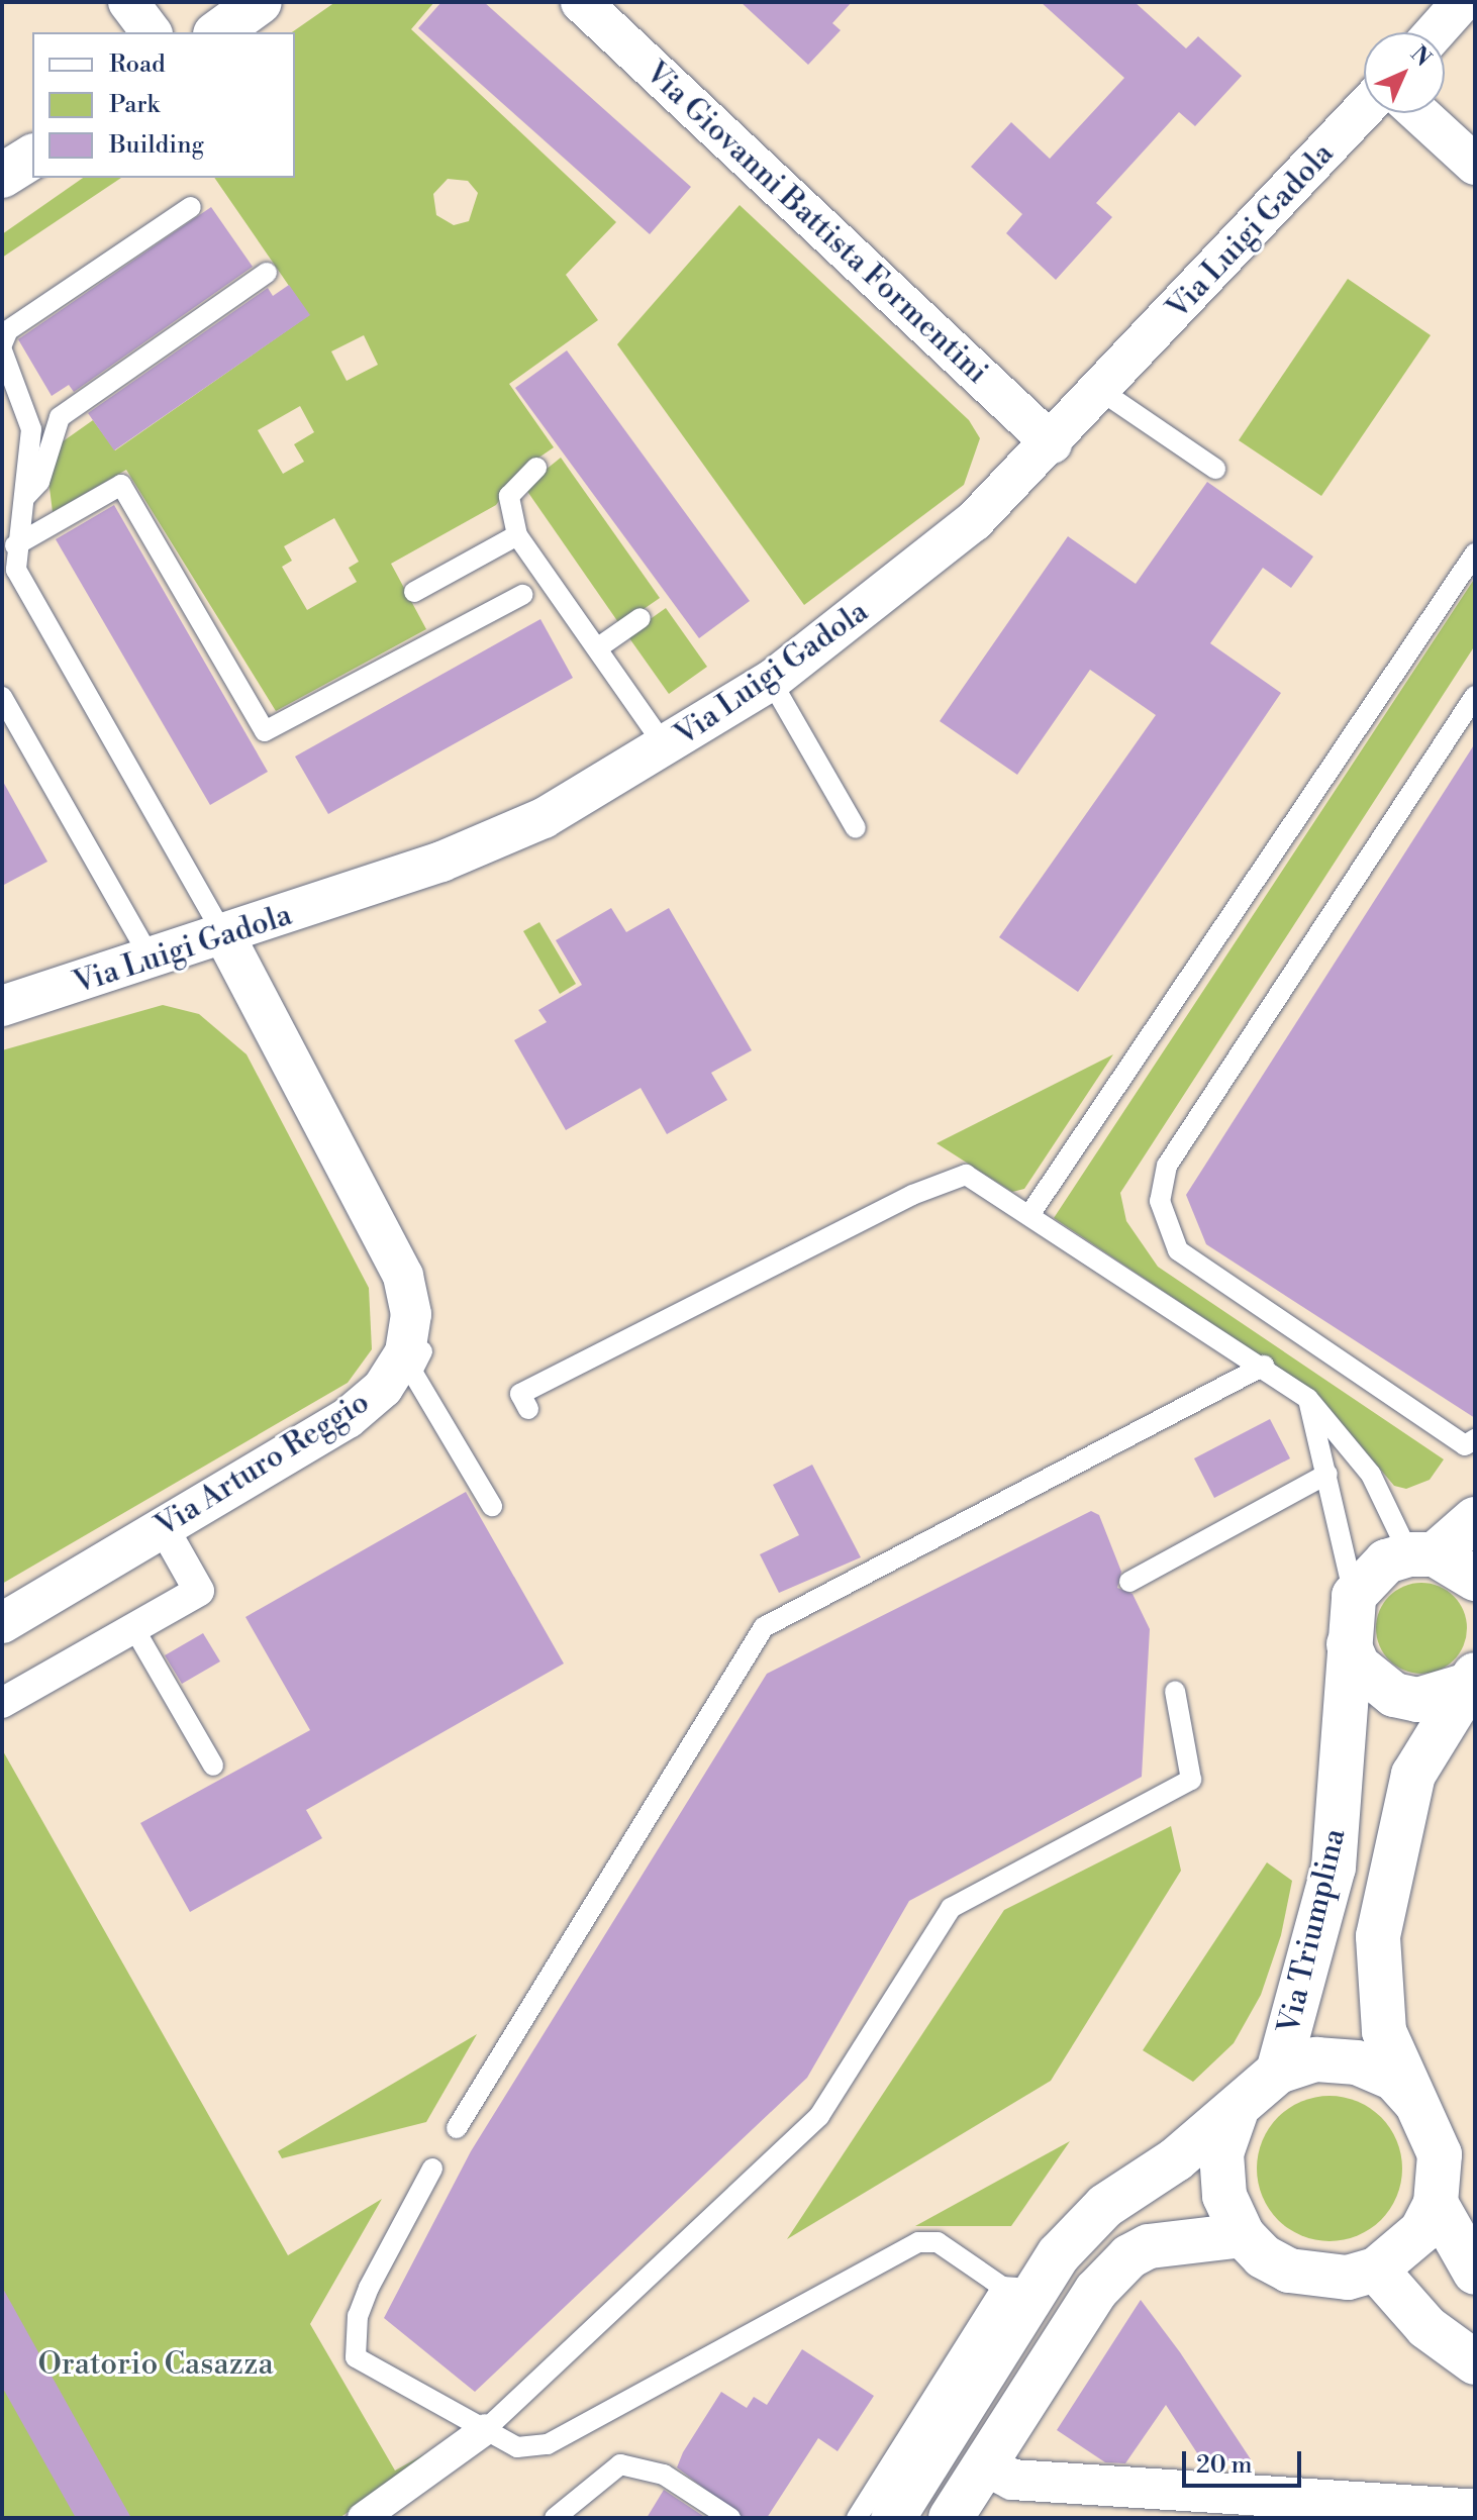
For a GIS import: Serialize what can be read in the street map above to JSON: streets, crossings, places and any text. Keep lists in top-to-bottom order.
{
  "streets": {
    "main road": ["Via Triumplina"],
    "street": ["Via Giovanni Battista Formentini", "Via Luigi Gadola", "Via Arturo Reggio"]
  },
  "crossings": [
    ["Via Giovanni Battista Formentini", "Via Luigi Gadola"],
    ["Via Luigi Gadola", "Via Arturo Reggio"]
  ],
  "parks": ["Oratorio Casazza"],
  "legend": ["Road", "Park", "Building"],
  "scale_bar": "20 m",
  "north": "top right"
}
